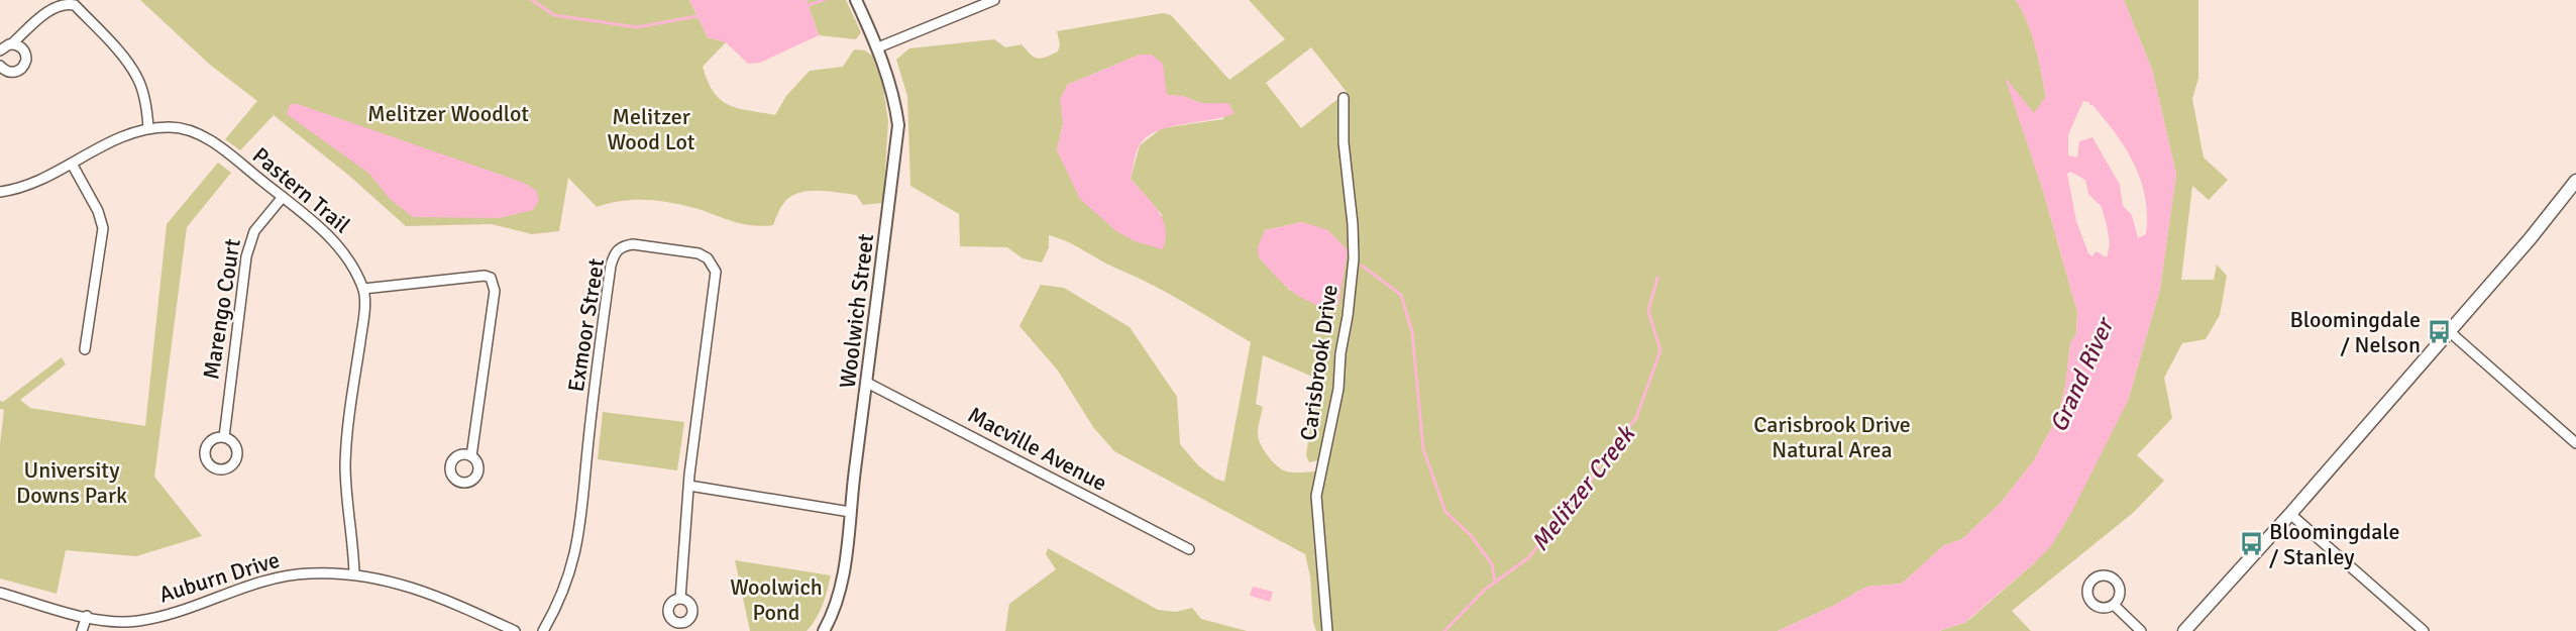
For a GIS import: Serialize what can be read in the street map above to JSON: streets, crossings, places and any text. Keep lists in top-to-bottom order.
{
  "streets": {
    "street": [
      "Pastern Trail",
      "Marengo Court",
      "Woolwich Street",
      "Exmoor Street",
      "Carisbrook Drive",
      "Macville Avenue",
      "Auburn Drive"
    ]
  },
  "crossings": [
    ["Pastern Trail", "Marengo Court"],
    ["Pastern Trail", "Auburn Drive"],
    ["Woolwich Street", "Macville Avenue"]
  ],
  "water": ["Grand River", "Melitzer Creek"],
  "parks": [
    "Melitzer Woodlot",
    "Melitzer Wood Lot",
    "Carisbrook Drive Natural Area",
    "University Downs Park",
    "Woolwich Pond"
  ],
  "places": {
    "bus stop": ["Bloomingdale / Nelson", "Bloomingdale / Stanley"]
  }
}
